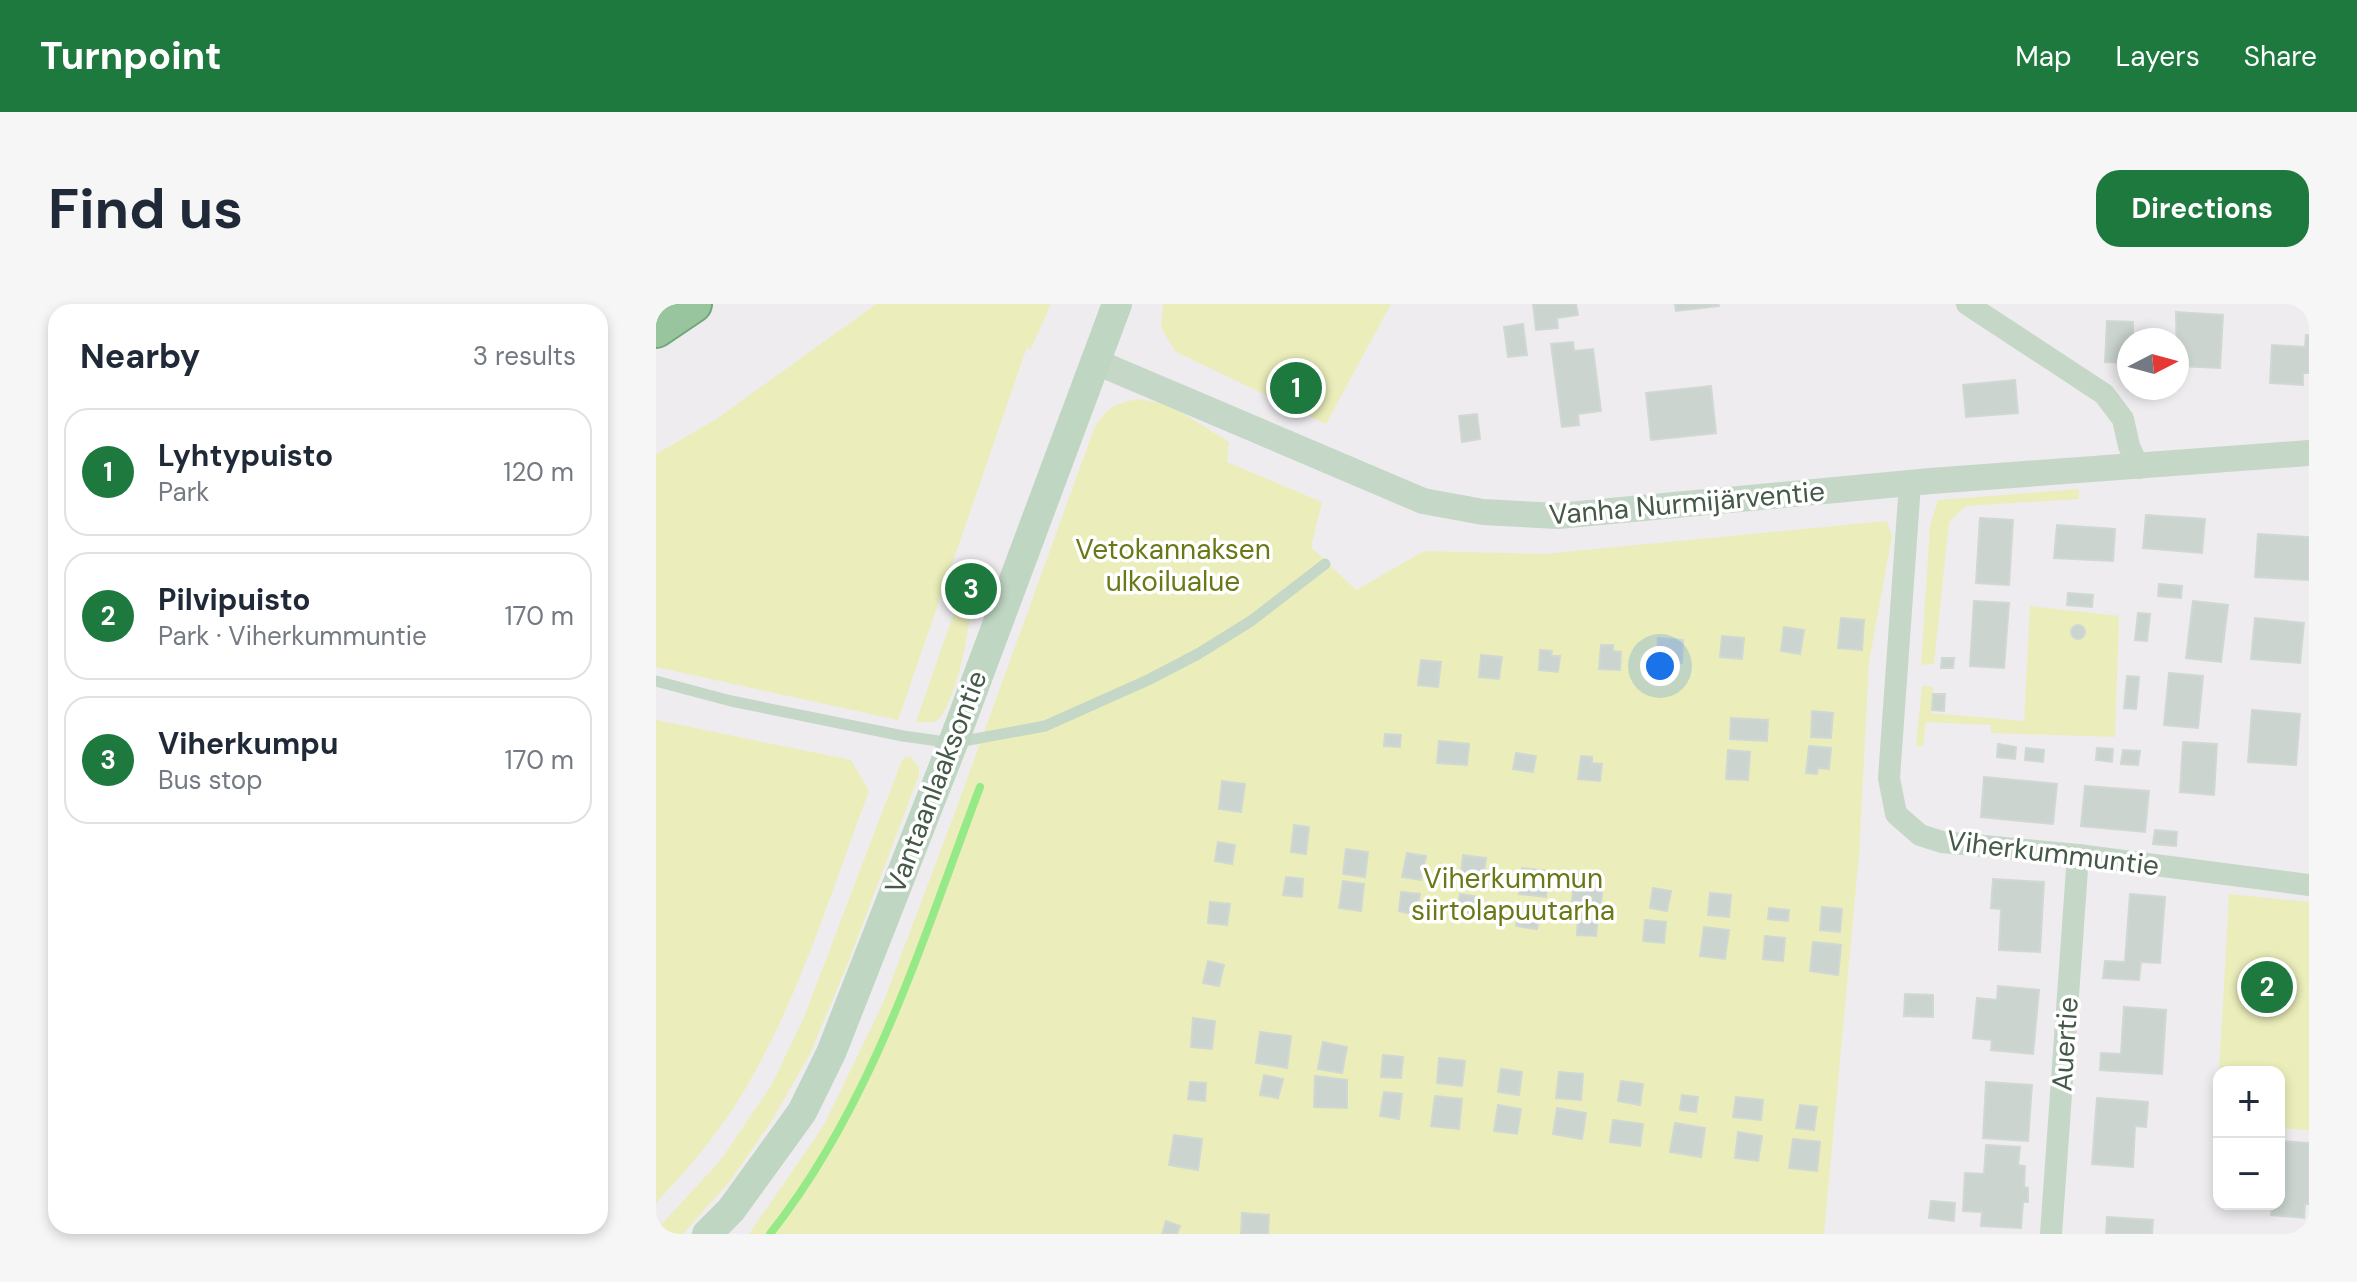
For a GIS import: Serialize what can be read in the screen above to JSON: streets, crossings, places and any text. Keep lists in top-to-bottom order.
{
  "streets": {
    "main road": ["Vantaanlaaksontie"],
    "street": ["Vanha Nurmijärventie", "Viherkummuntie", "Auertie"]
  },
  "crossings": [
    ["Vanha Nurmijärventie", "Vantaanlaaksontie"],
    ["Vanha Nurmijärventie", "Viherkummuntie"],
    ["Viherkummuntie", "Auertie"]
  ],
  "parks": ["Vetokannaksen ulkoilualue", "Viherkummun siirtolapuutarha"],
  "north": "right",
  "page": {
    "header": "Turnpoint",
    "nav": ["Map", "Layers", "Share"],
    "buttons": "Directions",
    "title": "Find us",
    "heading": ["Nearby", "3 results"],
    "pins": ["1", "3", "2"],
    "list": [
      {
        "mark": "1",
        "name": "Lyhtypuisto",
        "note": "Park",
        "value": "120 m"
      },
      {
        "mark": "2",
        "name": "Pilvipuisto",
        "note": "Park · Viherkummuntie",
        "value": "170 m"
      },
      {
        "mark": "3",
        "name": "Viherkumpu",
        "note": "Bus stop",
        "value": "170 m"
      }
    ],
    "map_buttons": ["+", "−"]
  }
}
